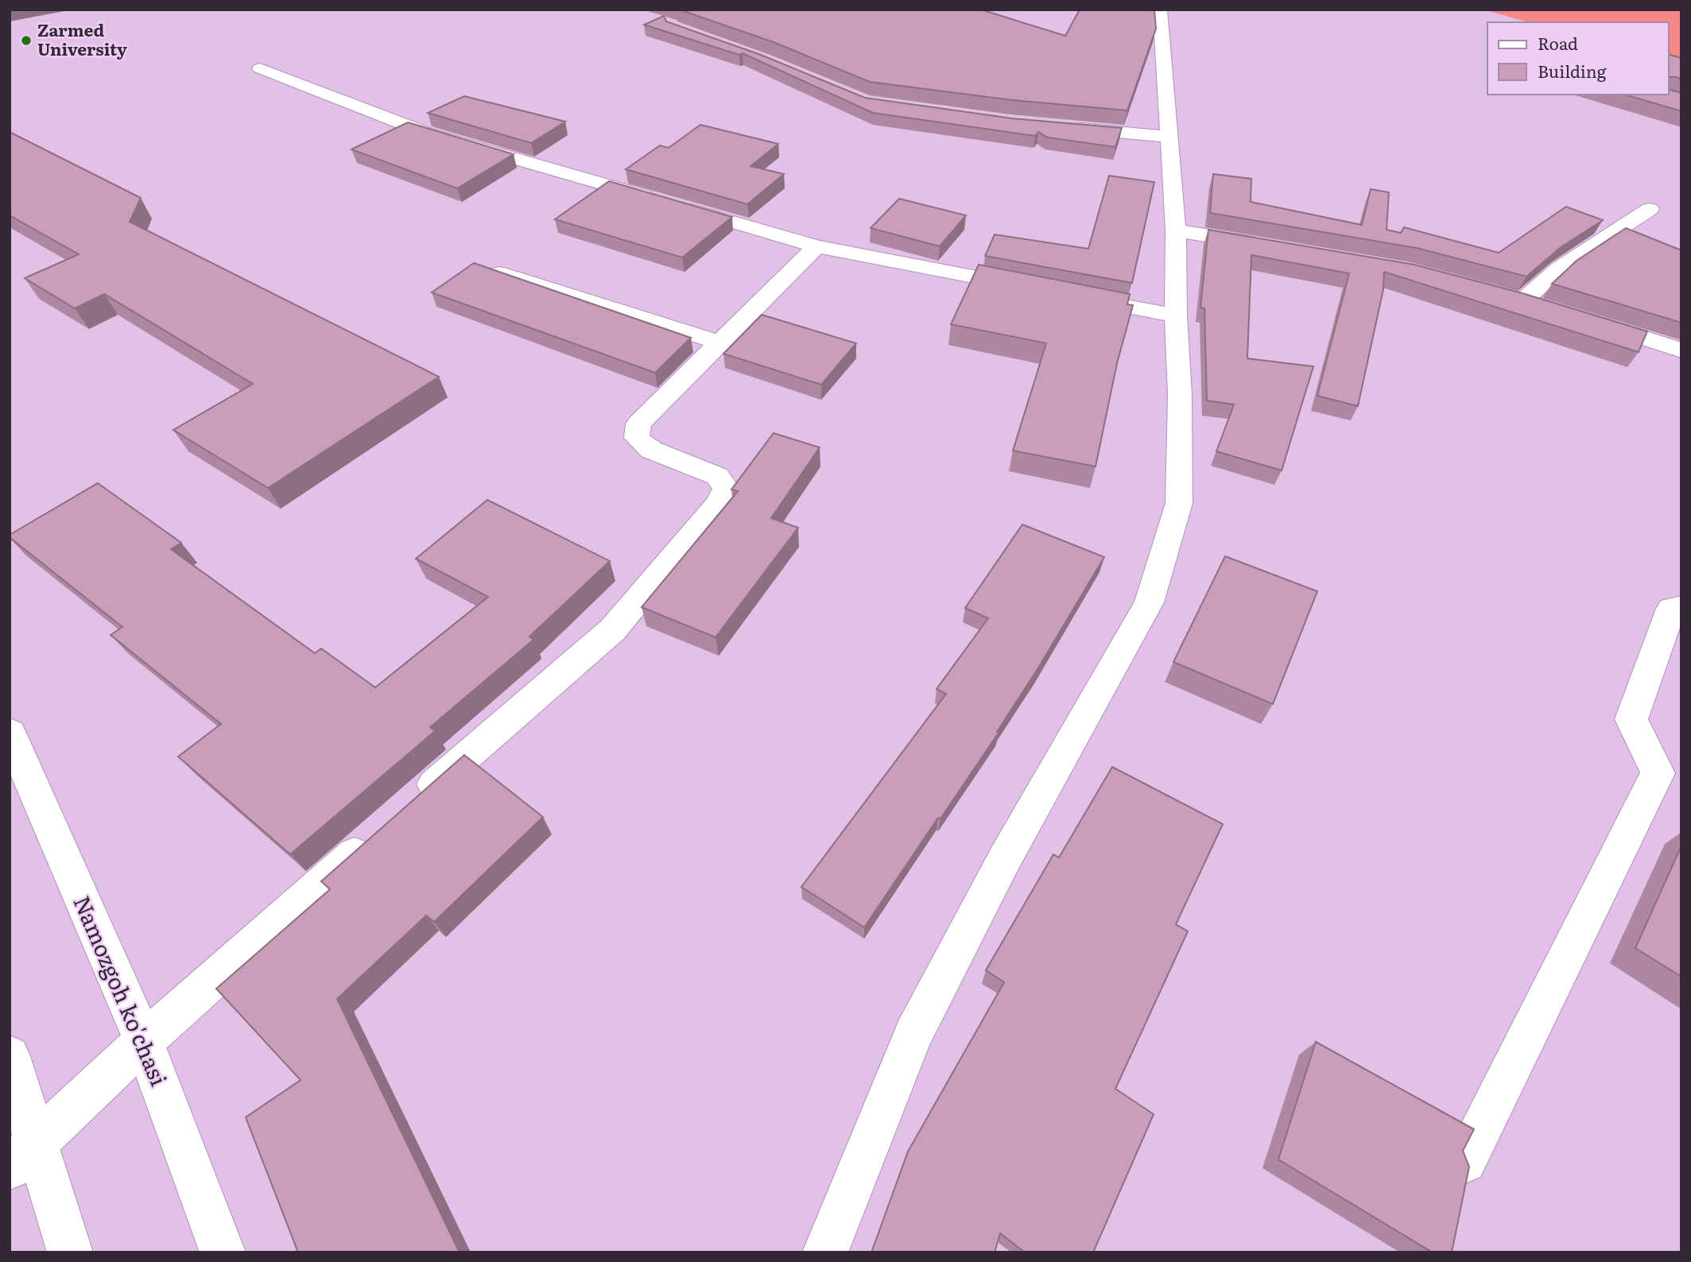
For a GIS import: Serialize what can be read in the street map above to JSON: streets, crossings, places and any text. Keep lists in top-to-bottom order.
{
  "streets": {
    "street": ["Namozgoh ko'chasi"]
  },
  "places": ["Zarmed University"],
  "legend": ["Road", "Building"]
}
